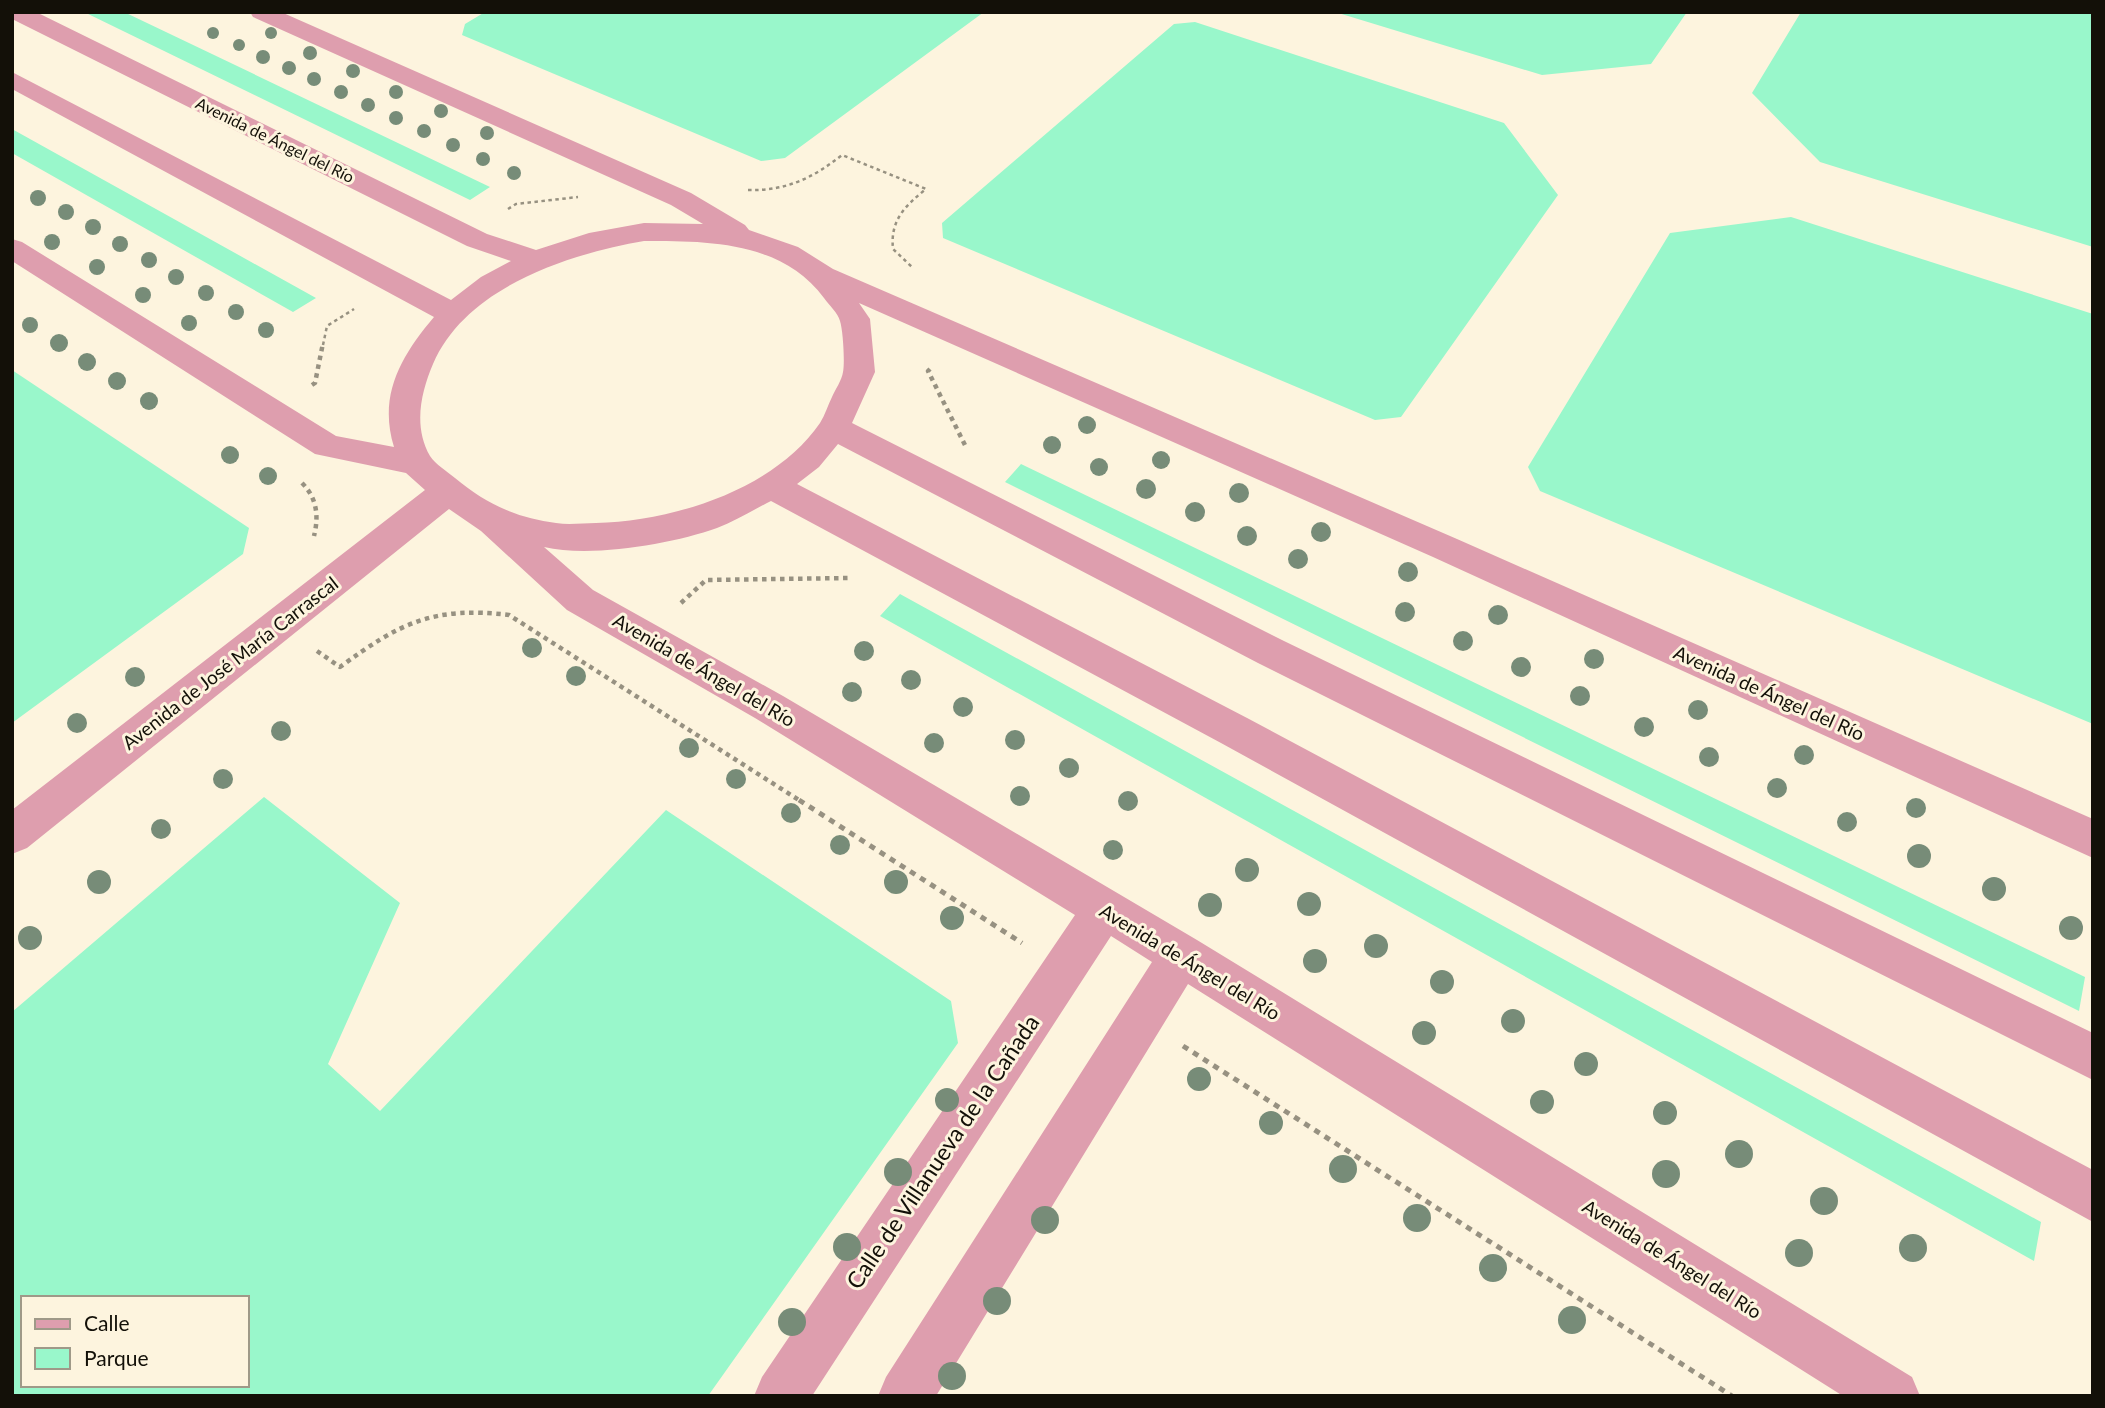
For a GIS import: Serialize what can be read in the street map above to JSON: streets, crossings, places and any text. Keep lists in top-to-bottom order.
{
  "streets": {
    "street": ["Avenida de Ángel del Río", "Avenida de José María Carrascal", "Calle de Villanueva de la Cañada"]
  },
  "crossings": [
    ["Avenida de Ángel del Río", "Calle de Villanueva de la Cañada"]
  ],
  "legend": ["Calle", "Parque"]
}
